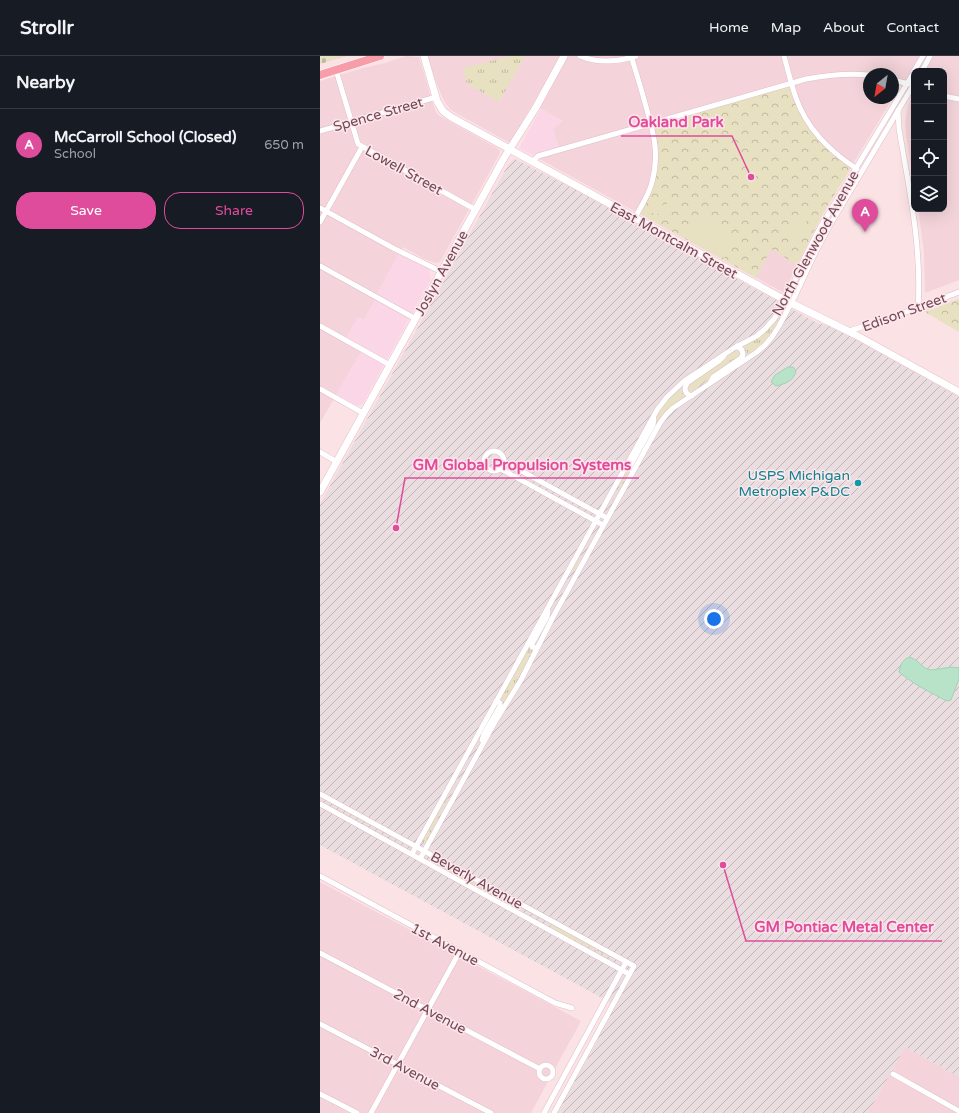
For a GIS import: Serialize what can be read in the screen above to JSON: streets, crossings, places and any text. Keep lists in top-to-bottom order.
{
  "streets": {
    "main road": ["East Montcalm Street", "Joslyn Avenue"],
    "street": [
      "Spence Street",
      "Lowell Street",
      "North Glenwood Avenue",
      "Edison Street",
      "Beverly Avenue",
      "1st Avenue",
      "2nd Avenue",
      "3rd Avenue"
    ]
  },
  "crossings": [
    ["Spence Street", "Lowell Street"],
    ["Spence Street", "East Montcalm Street"],
    ["Lowell Street", "Joslyn Avenue"],
    ["East Montcalm Street", "North Glenwood Avenue"],
    ["East Montcalm Street", "Joslyn Avenue"],
    ["East Montcalm Street", "Edison Street"],
    ["North Glenwood Avenue", "Beverly Avenue"]
  ],
  "places": [
    "Oakland Park",
    "USPS Michigan Metroplex P&DC",
    "GM Global Propulsion Systems",
    "GM Pontiac Metal Center"
  ],
  "north": "bottom left",
  "page": {
    "header": "Strollr",
    "nav": [
      "Home",
      "Map",
      "About",
      "Contact"
    ],
    "heading": "Nearby",
    "map_buttons": ["+", "−"],
    "list": [
      {
        "mark": "A",
        "name": "McCarroll School (Closed)",
        "note": "School",
        "value": "650 m"
      }
    ],
    "buttons": ["Save", "Share"],
    "pins": "A"
  }
}
